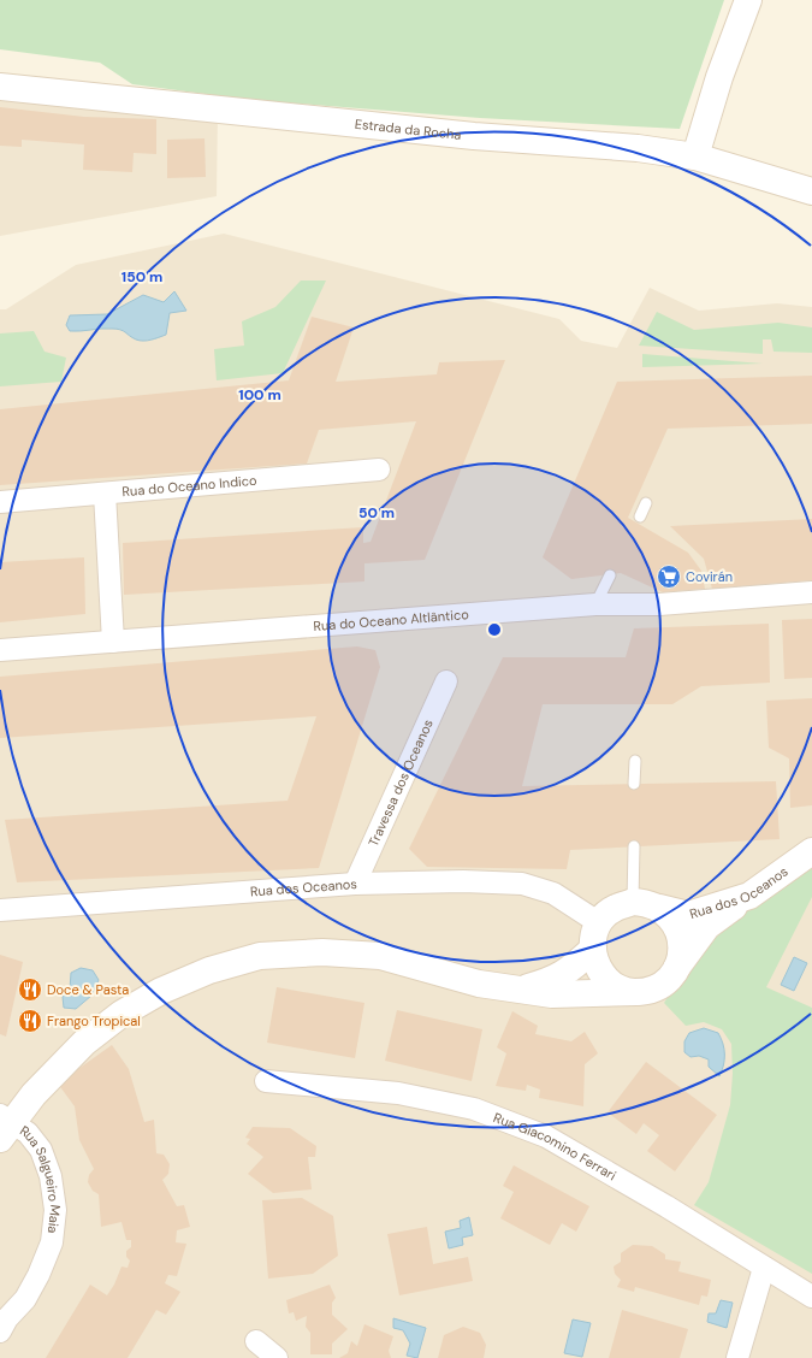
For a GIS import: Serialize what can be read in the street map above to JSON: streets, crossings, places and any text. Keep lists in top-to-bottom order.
{
  "streets": {
    "street": [
      "Estrada da Rocha",
      "Rua do Oceano Indico",
      "Rua do Oceano Altlântico",
      "Travessa dos Oceanos",
      "Rua dos Oceanos",
      "Rua Giacomino Ferrari",
      "Rua Salgueiro Maia"
    ]
  },
  "crossings": [
    ["Travessa dos Oceanos", "Rua dos Oceanos"]
  ],
  "places": {
    "supermarket": ["Covirán"],
    "restaurant": ["Doce & Pasta", "Frango Tropical"]
  },
  "rings": ["150 m", "100 m", "50 m"]
}
